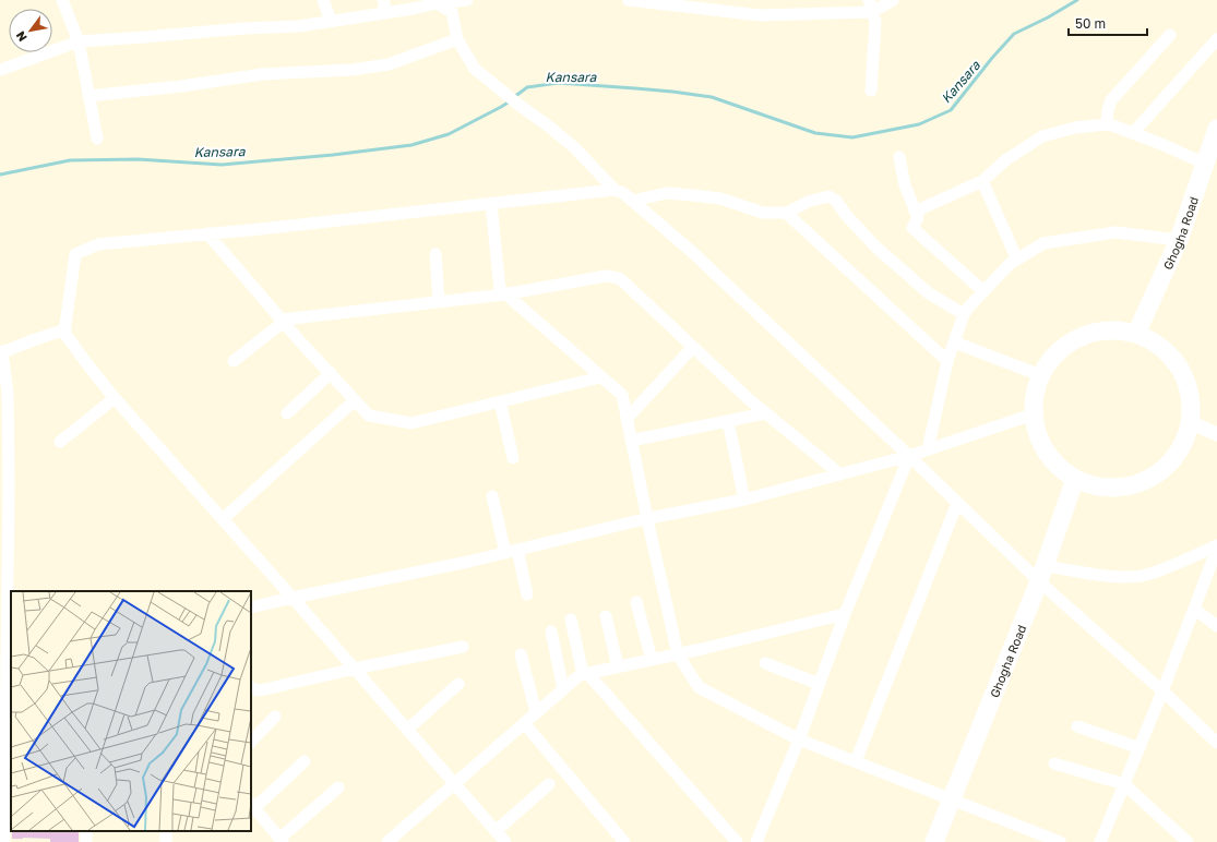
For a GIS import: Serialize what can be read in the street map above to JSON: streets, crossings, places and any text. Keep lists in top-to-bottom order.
{
  "streets": {
    "main road": ["Ghogha Road"]
  },
  "water": ["Kansara"],
  "scale_bar": "50 m",
  "north": "bottom left"
}
